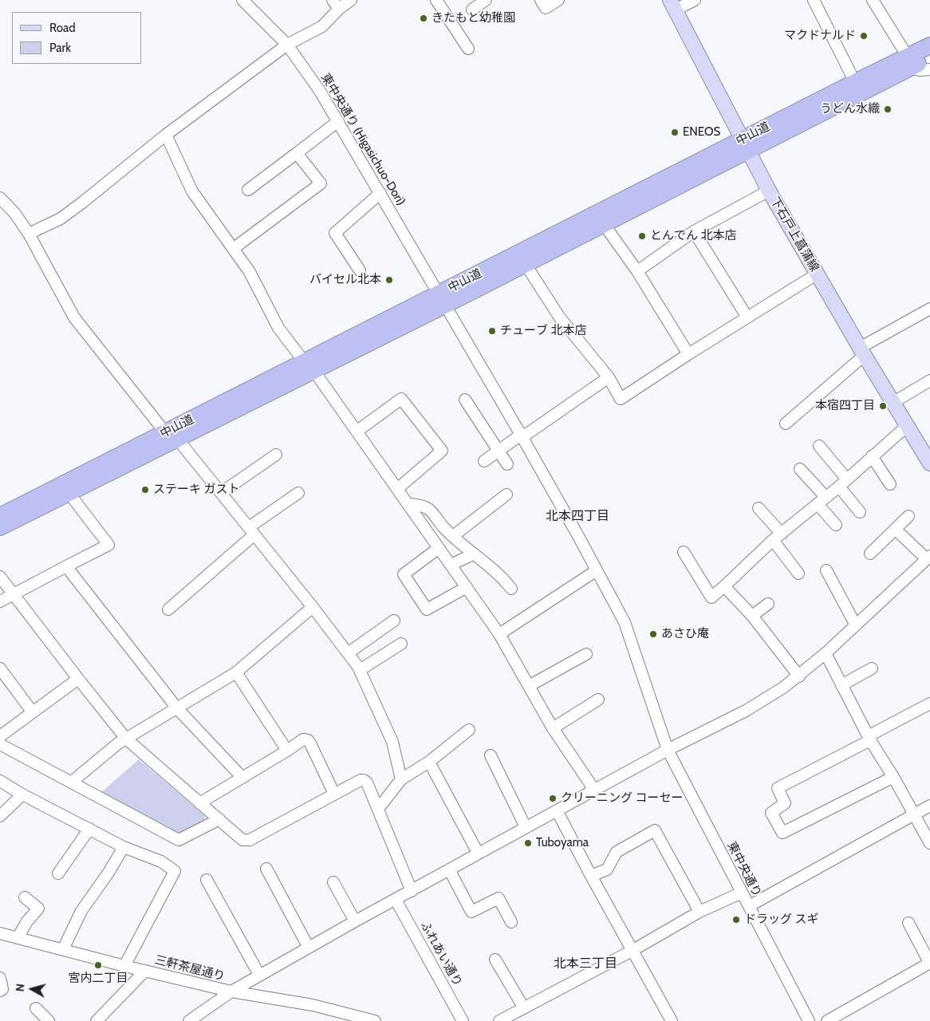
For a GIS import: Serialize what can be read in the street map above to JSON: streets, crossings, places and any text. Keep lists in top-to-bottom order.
{
  "streets": {
    "highway": ["中山道"],
    "main road": ["下石戸上菖蒲線"],
    "street": [
      "東中央通り (Higasichuo-Dori)",
      "東中央通り",
      "ふれあい通り",
      "三軒茶屋通り"
    ]
  },
  "crossings": [
    ["中山道", "東中央通り (Higasichuo-Dori)"],
    ["中山道", "下石戸上菖蒲線"],
    ["東中央通り (Higasichuo-Dori)", "東中央通り"]
  ],
  "districts": ["北本四丁目", "北本三丁目"],
  "places": [
    "きたもと幼稚園",
    "マクドナルド",
    "うどん水織",
    "ENEOS",
    "とんでん 北本店",
    "バイセル北本",
    "チューブ 北本店",
    "本宿四丁目",
    "ステーキ ガスト",
    "あさひ庵",
    "クリーニング コーセー",
    "Tuboyama",
    "ドラッグ スギ",
    "宮内二丁目"
  ],
  "legend": ["Road", "Park"],
  "north": "left"
}
